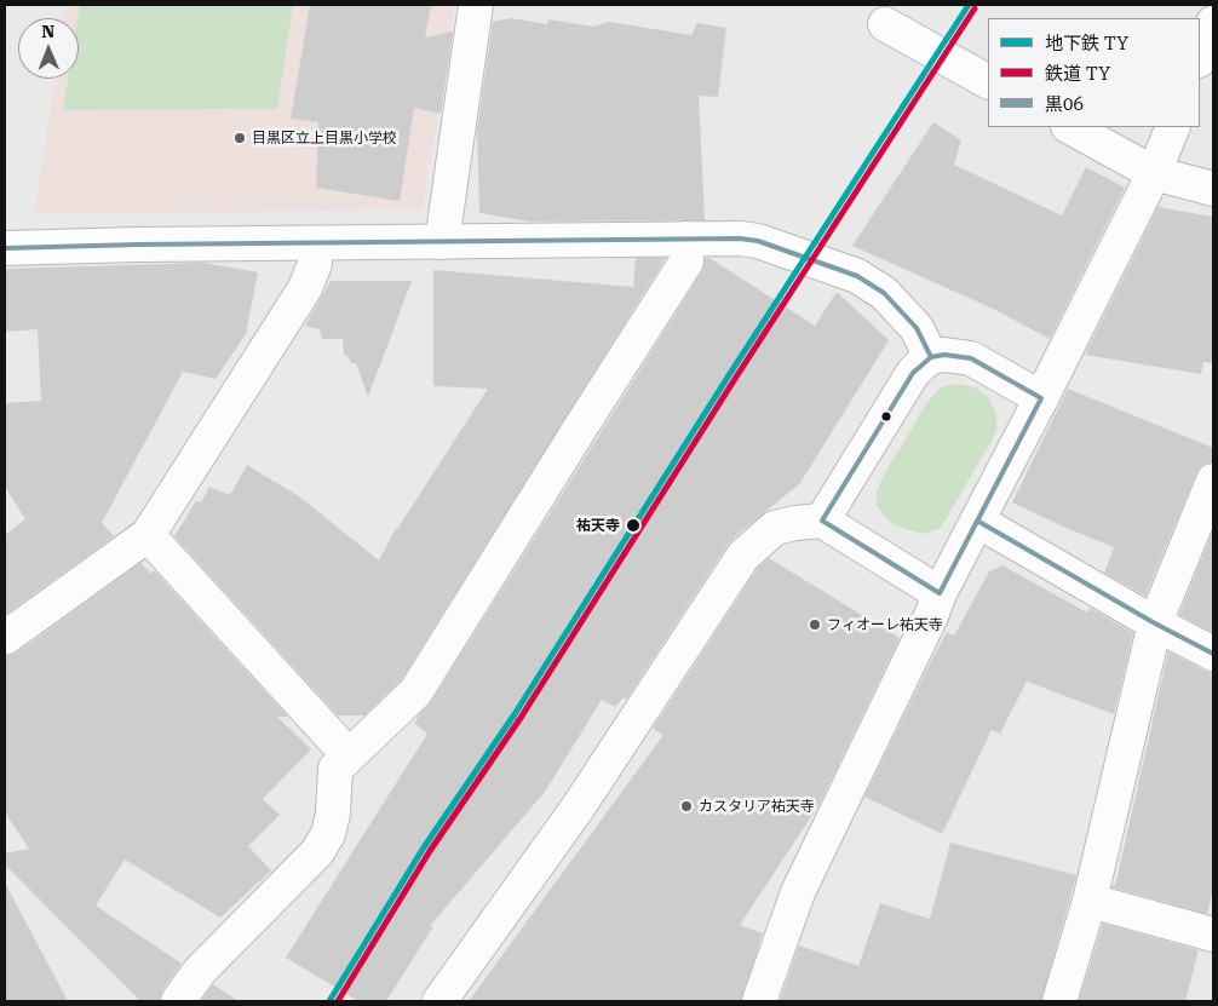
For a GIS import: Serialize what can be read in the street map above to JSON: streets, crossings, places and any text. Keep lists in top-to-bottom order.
{
  "places": [
    "目黒区立上目黒小学校",
    "祐天寺",
    "フィオーレ祐天寺",
    "カスタリア祐天寺"
  ],
  "lines": ["metro line TY", "rail line TY", "transit line 黒06"],
  "legend": ["地下鉄 TY", "鉄道 TY", "黒06"],
  "north": "top"
}
